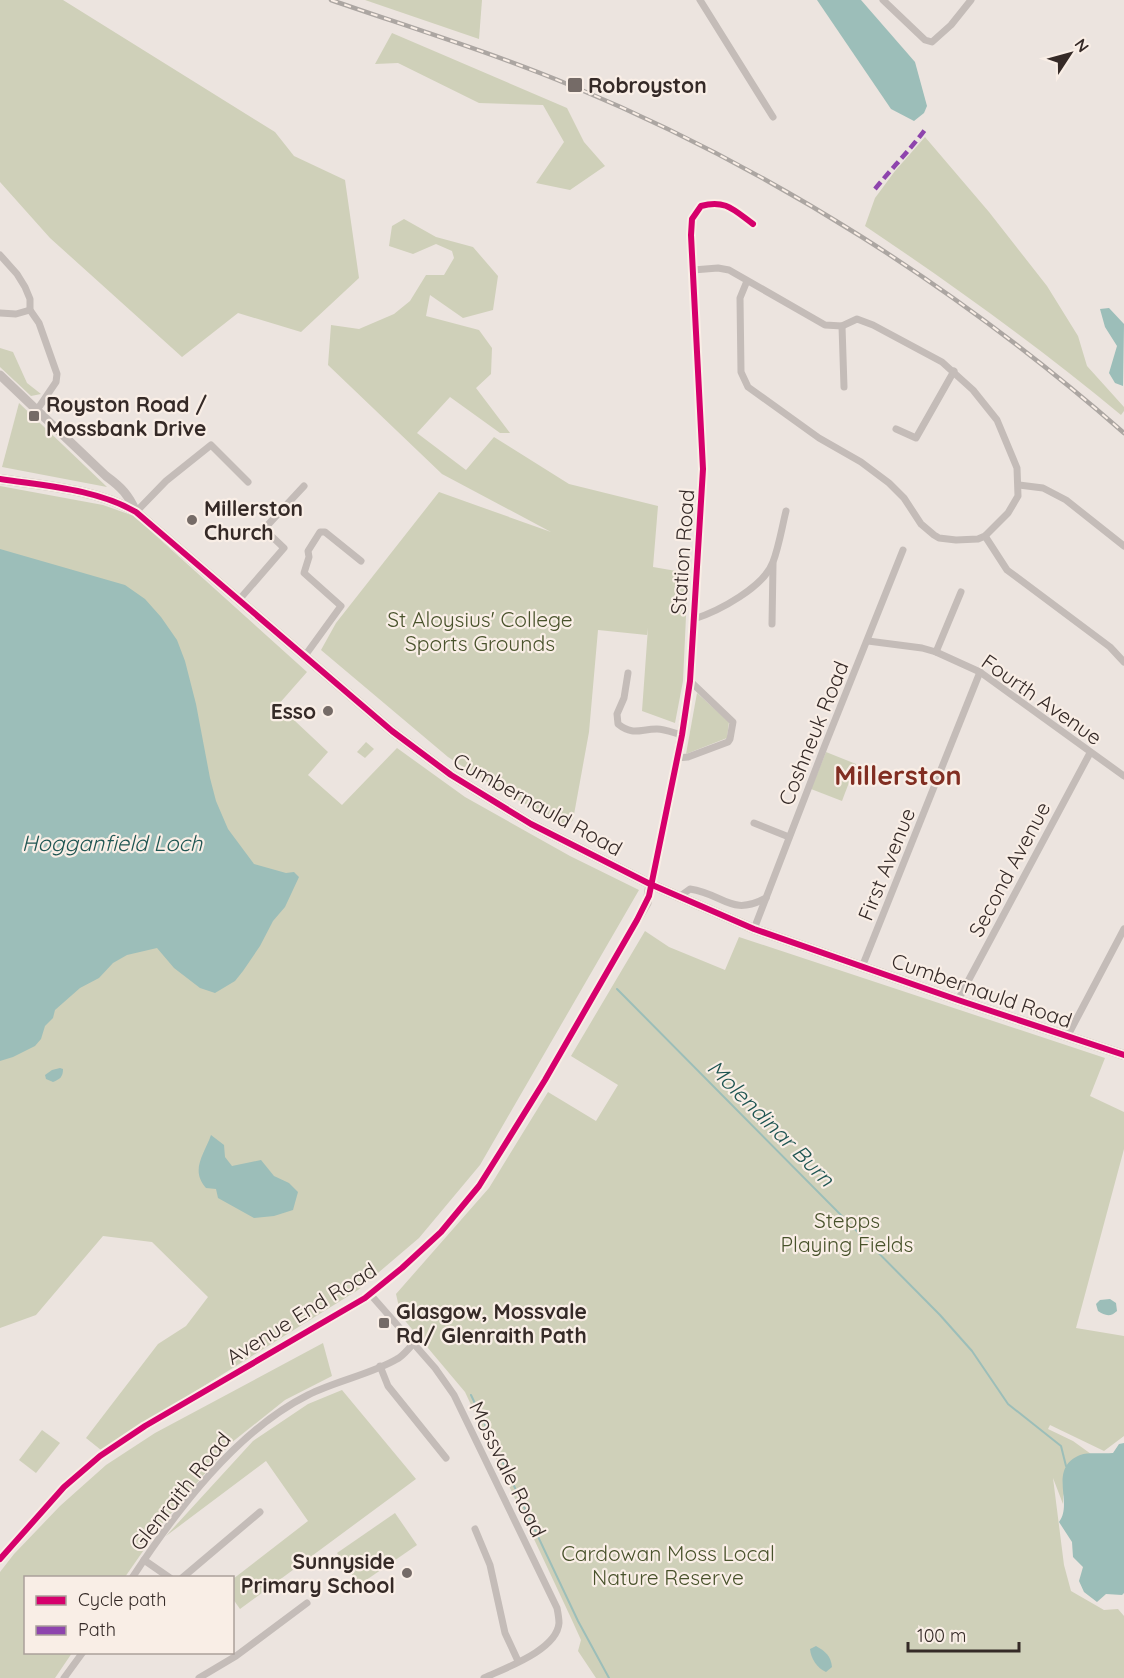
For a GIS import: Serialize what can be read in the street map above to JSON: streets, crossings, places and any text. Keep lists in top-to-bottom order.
{
  "streets": {
    "main road": ["Cumbernauld Road"],
    "street": [
      "Station Road",
      "Fourth Avenue",
      "Coshneuk Road",
      "First Avenue",
      "Second Avenue",
      "Avenue End Road",
      "Mossvale Road",
      "Glenraith Road"
    ]
  },
  "crossings": [
    ["Station Road", "Cumbernauld Road"],
    ["Station Road", "Avenue End Road"],
    ["Fourth Avenue", "Coshneuk Road"],
    ["Fourth Avenue", "First Avenue"],
    ["Fourth Avenue", "Second Avenue"],
    ["Coshneuk Road", "Cumbernauld Road"],
    ["Cumbernauld Road", "First Avenue"],
    ["Cumbernauld Road", "Second Avenue"],
    ["Cumbernauld Road", "Avenue End Road"],
    ["Avenue End Road", "Mossvale Road"],
    ["Mossvale Road", "Glenraith Road"]
  ],
  "districts": ["Millerston"],
  "water": ["Hogganfield Loch", "Molendinar Burn"],
  "parks": ["St Aloysius' College Sports Grounds", "Stepps Playing Fields", "Cardowan Moss Local Nature Reserve"],
  "places": {
    "transit": ["Robroyston", "Royston Road / Mossbank Drive", "Glasgow, Mossvale Rd/ Glenraith Path"],
    "other": ["Millerston Church", "Esso", "Sunnyside Primary School"]
  },
  "legend": ["Cycle path", "Path"],
  "scale_bar": "100 m",
  "north": "top right"
}
